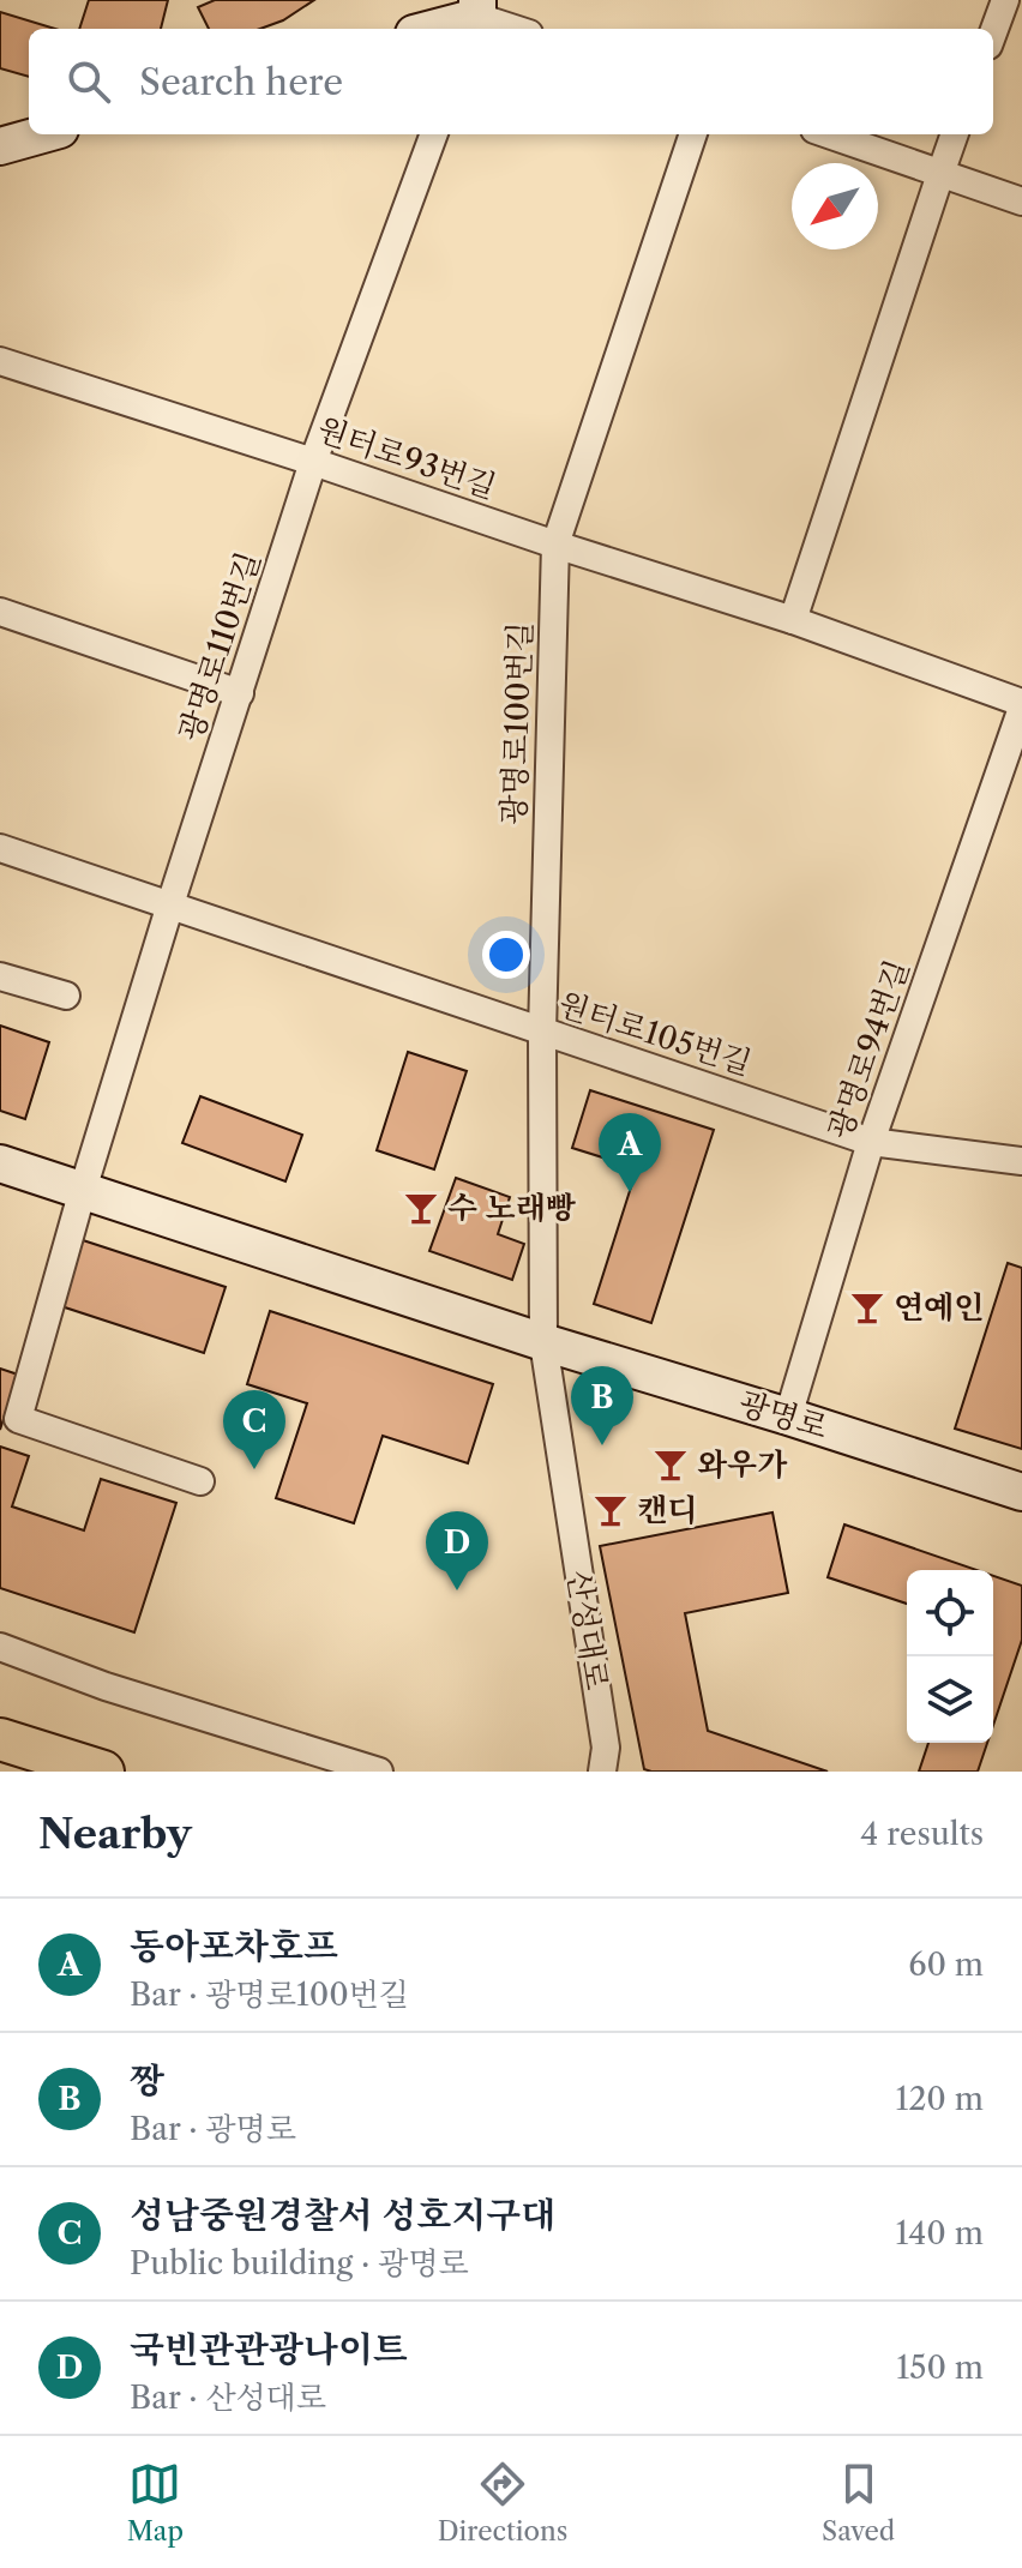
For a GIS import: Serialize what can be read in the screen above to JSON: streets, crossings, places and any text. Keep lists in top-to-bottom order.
{
  "streets": {
    "main road": ["광명로"],
    "street": [
      "원터로93번길",
      "광명로110번길",
      "광명로100번길",
      "원터로105번길",
      "광명로94번길",
      "산성대로"
    ]
  },
  "crossings": [
    ["원터로93번길", "광명로110번길"],
    ["원터로93번길", "광명로100번길"],
    ["원터로93번길", "광명로94번길"],
    ["광명로110번길", "원터로105번길"],
    ["광명로110번길", "광명로"],
    ["광명로100번길", "원터로105번길"],
    ["광명로100번길", "광명로"],
    ["광명로100번길", "산성대로"],
    ["원터로105번길", "광명로94번길"],
    ["광명로94번길", "광명로"],
    ["광명로", "산성대로"]
  ],
  "places": {
    "bar": [
      "수 노래빵",
      "연예인",
      "와우가",
      "캔디"
    ]
  },
  "north": "bottom left",
  "page": {
    "search": "Search here",
    "pins": [
      "A",
      "B",
      "C",
      "D"
    ],
    "heading": ["Nearby", "4 results"],
    "list": [
      {
        "mark": "A",
        "name": "동아포차호프",
        "note": "Bar · 광명로100번길",
        "value": "60 m"
      },
      {
        "mark": "B",
        "name": "짱",
        "note": "Bar · 광명로",
        "value": "120 m"
      },
      {
        "mark": "C",
        "name": "성남중원경찰서 성호지구대",
        "note": "Public building · 광명로",
        "value": "140 m"
      },
      {
        "mark": "D",
        "name": "국빈관관광나이트",
        "note": "Bar · 산성대로",
        "value": "150 m"
      }
    ],
    "nav": ["Map", "Directions", "Saved"]
  }
}
